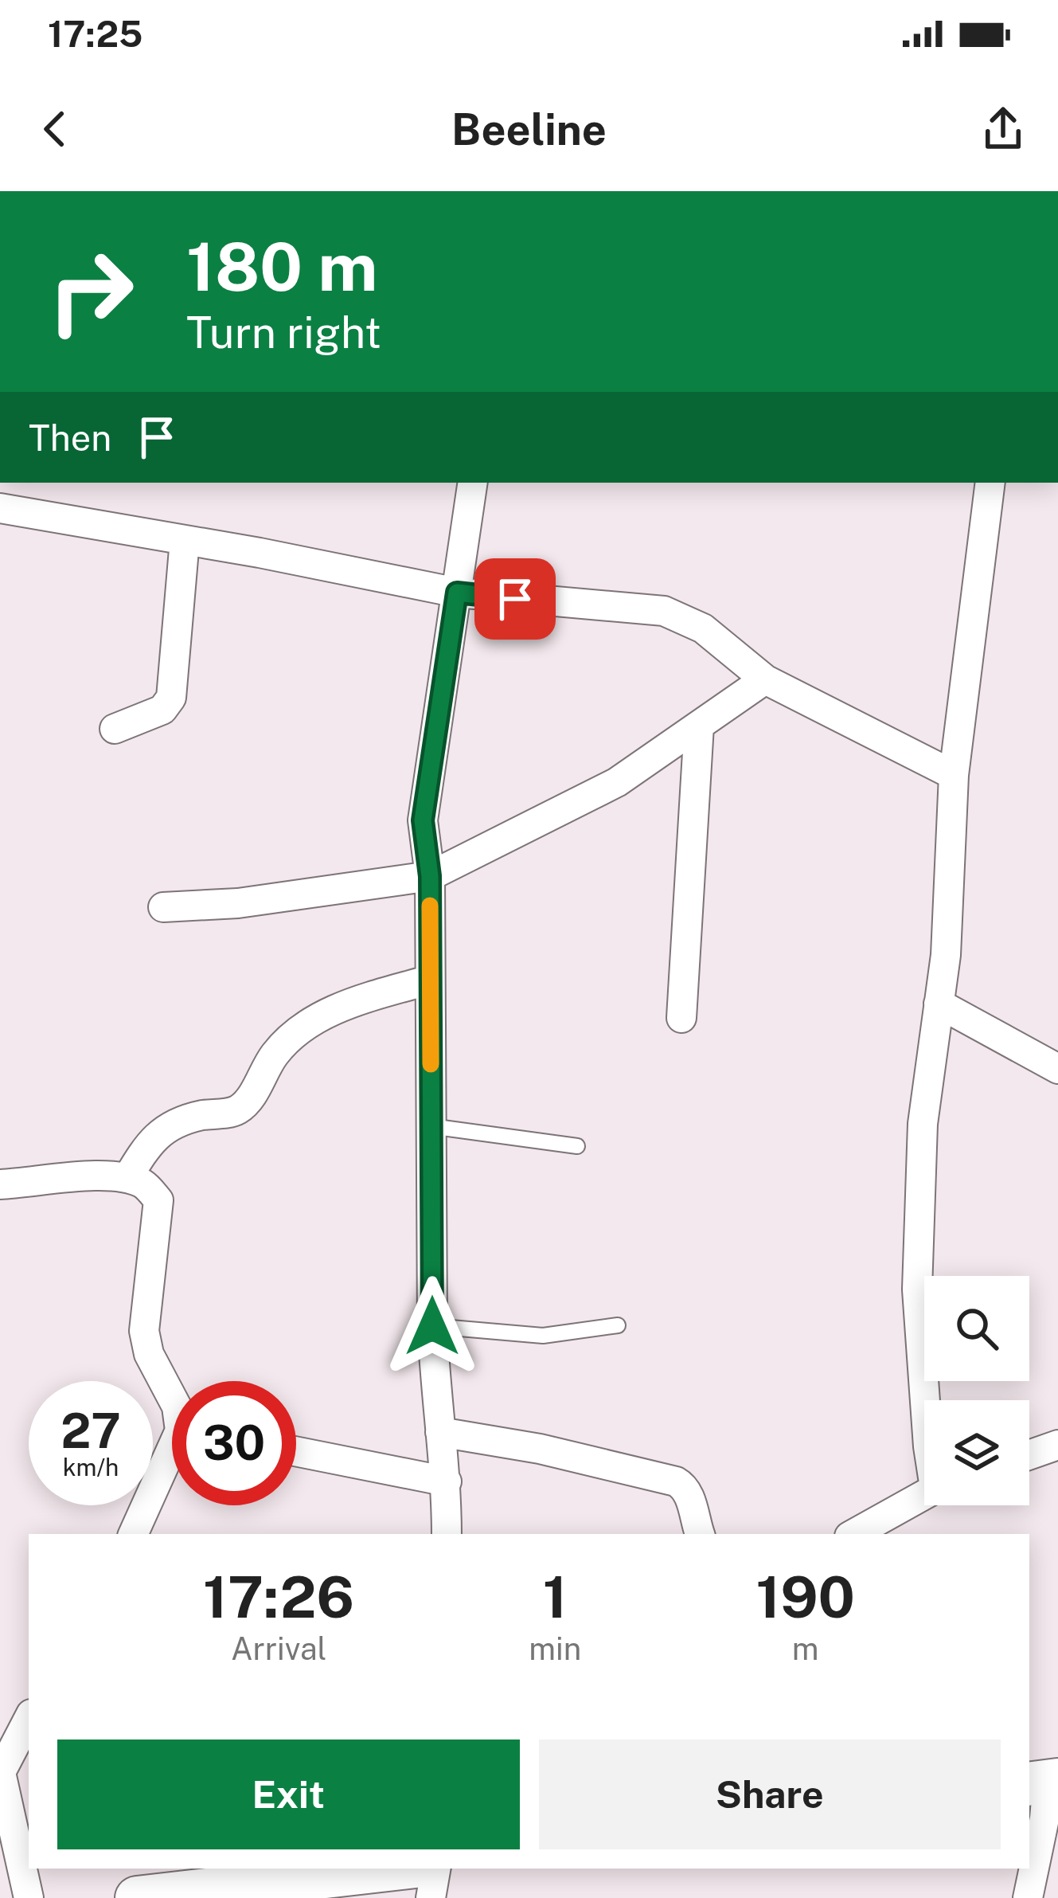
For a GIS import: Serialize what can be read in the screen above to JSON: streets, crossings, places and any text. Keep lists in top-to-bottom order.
{
  "page": {
    "status": "17:25",
    "header": "Beeline",
    "turn": ["180 m", "Turn right"],
    "then": "Then",
    "speed": "27 km/h",
    "limit": "30",
    "eta": [
      "17:26",
      "Arrival",
      "1",
      "min",
      "190",
      "m"
    ],
    "buttons": ["Exit", "Share"]
  }
}
